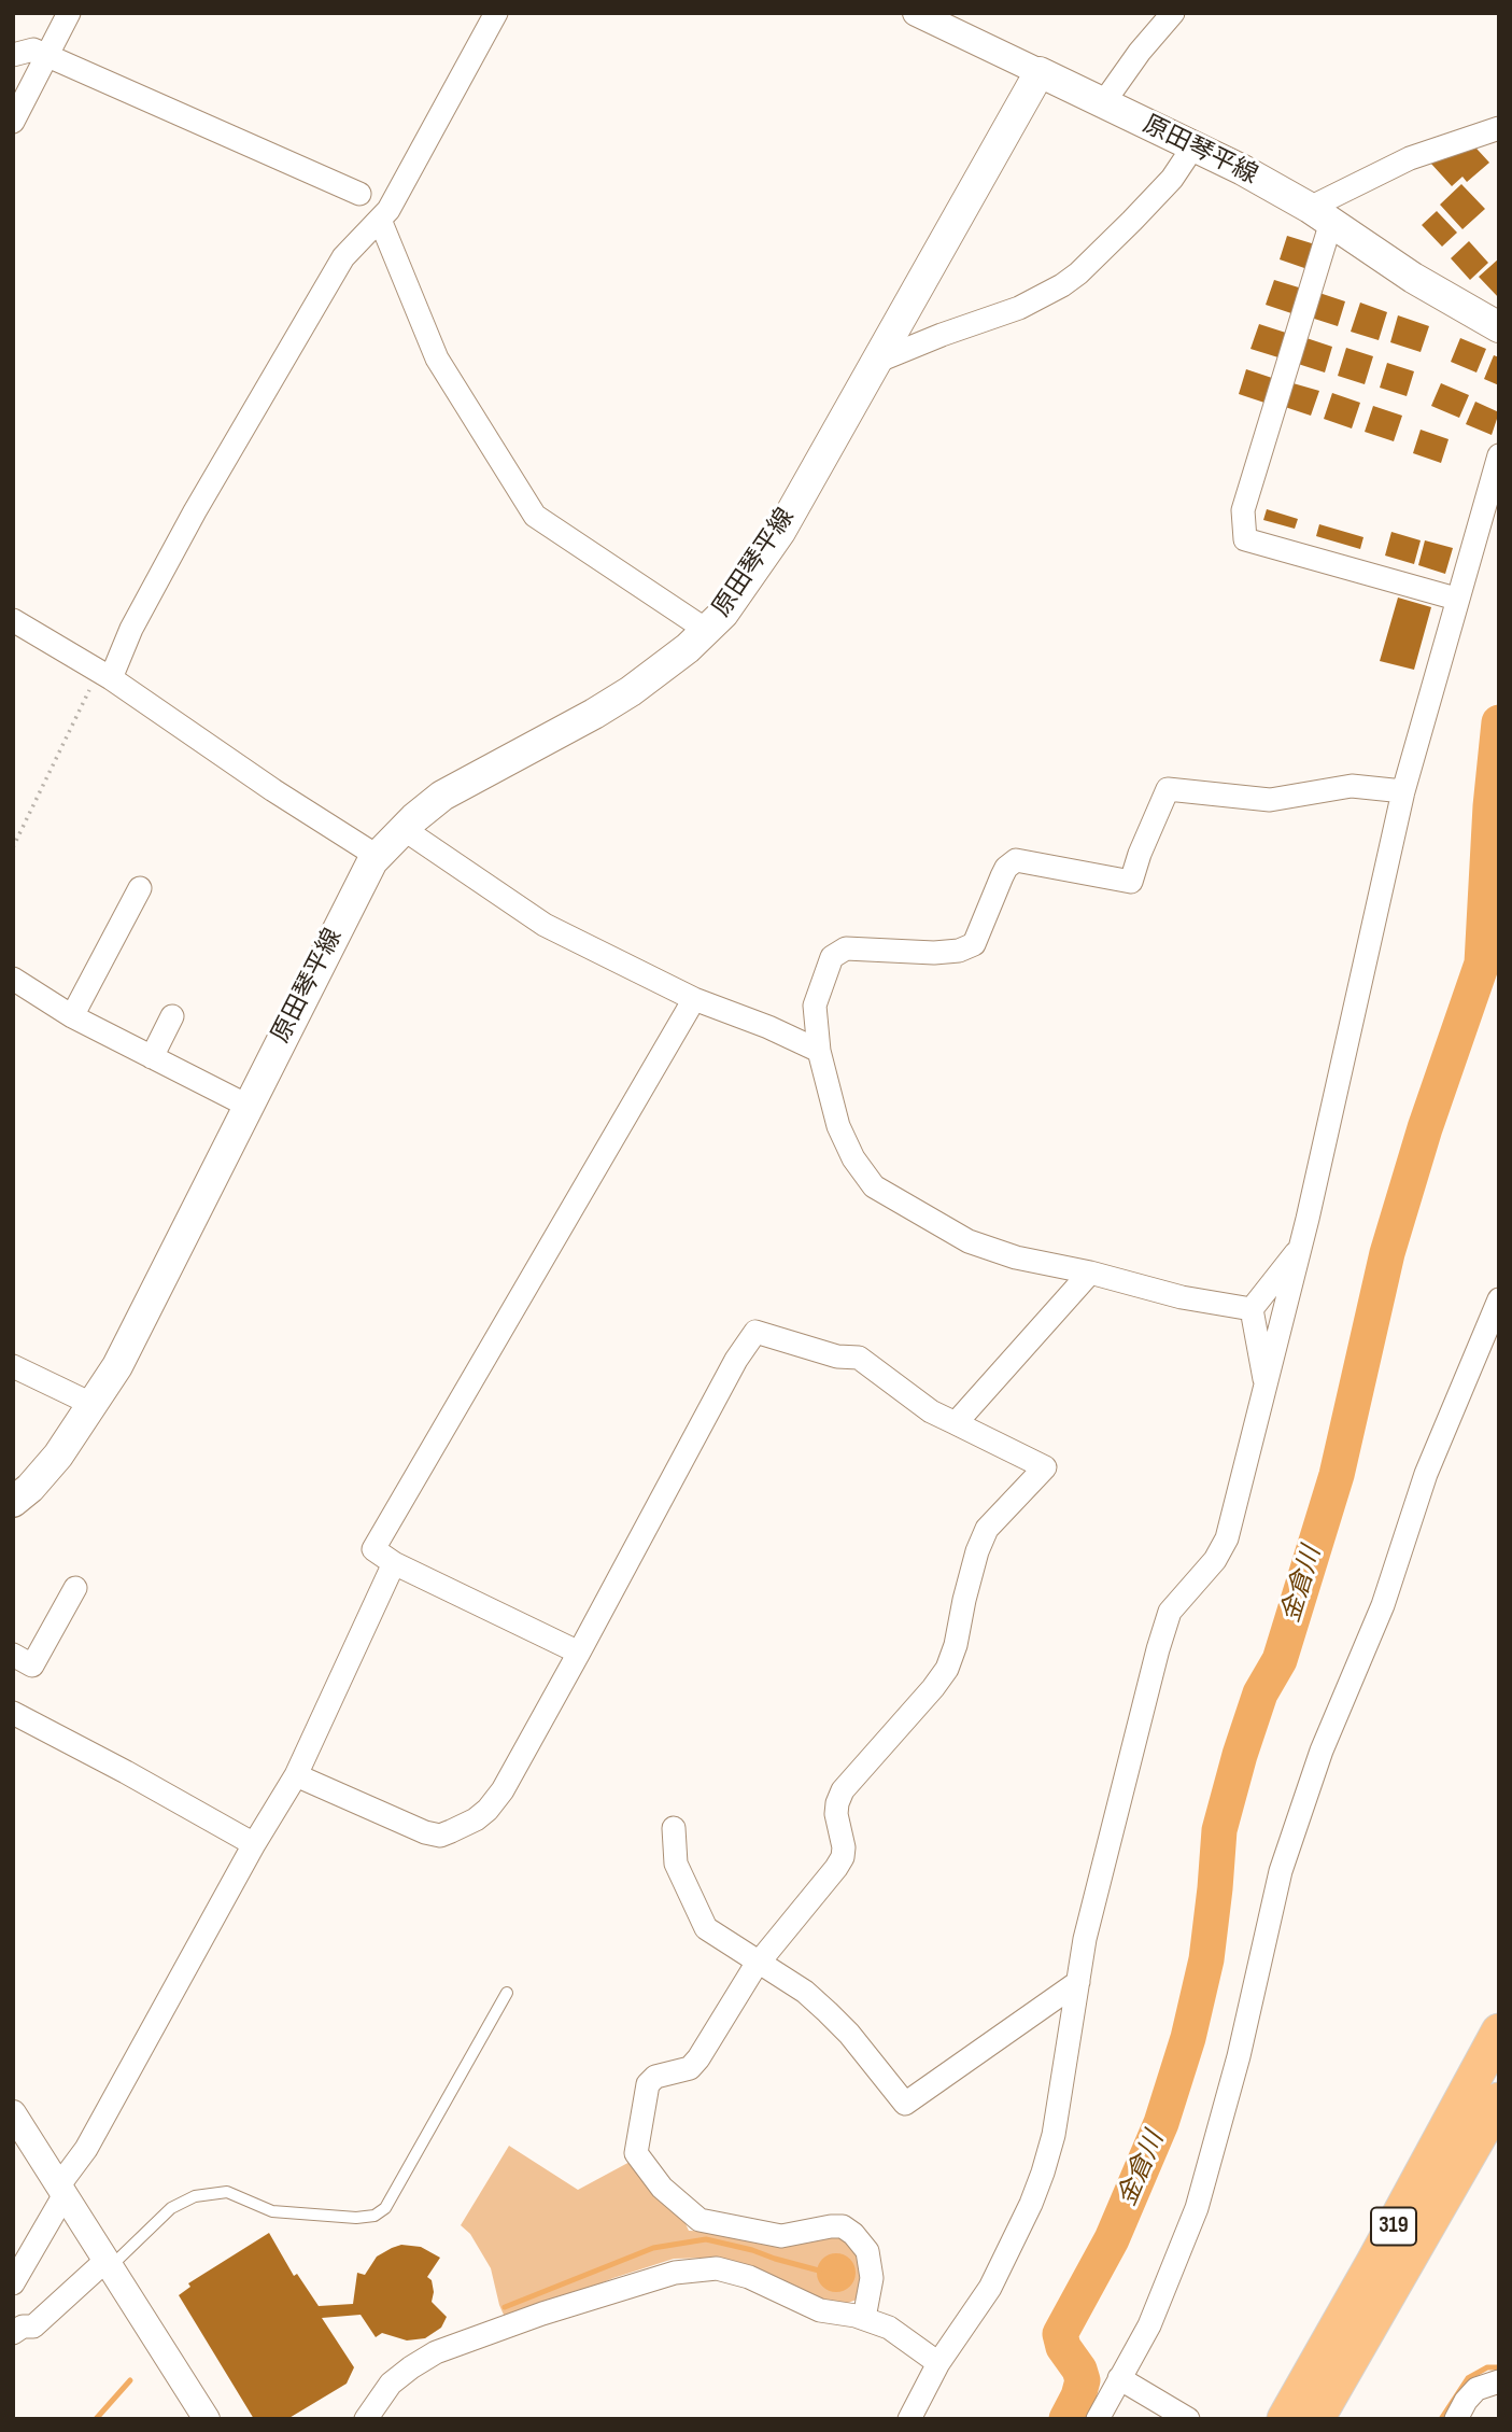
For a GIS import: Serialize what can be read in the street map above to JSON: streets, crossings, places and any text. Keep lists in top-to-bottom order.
{
  "streets": {
    "highway": ["319"],
    "main road": ["原田琴平線"]
  },
  "water": ["金倉川"]
}
